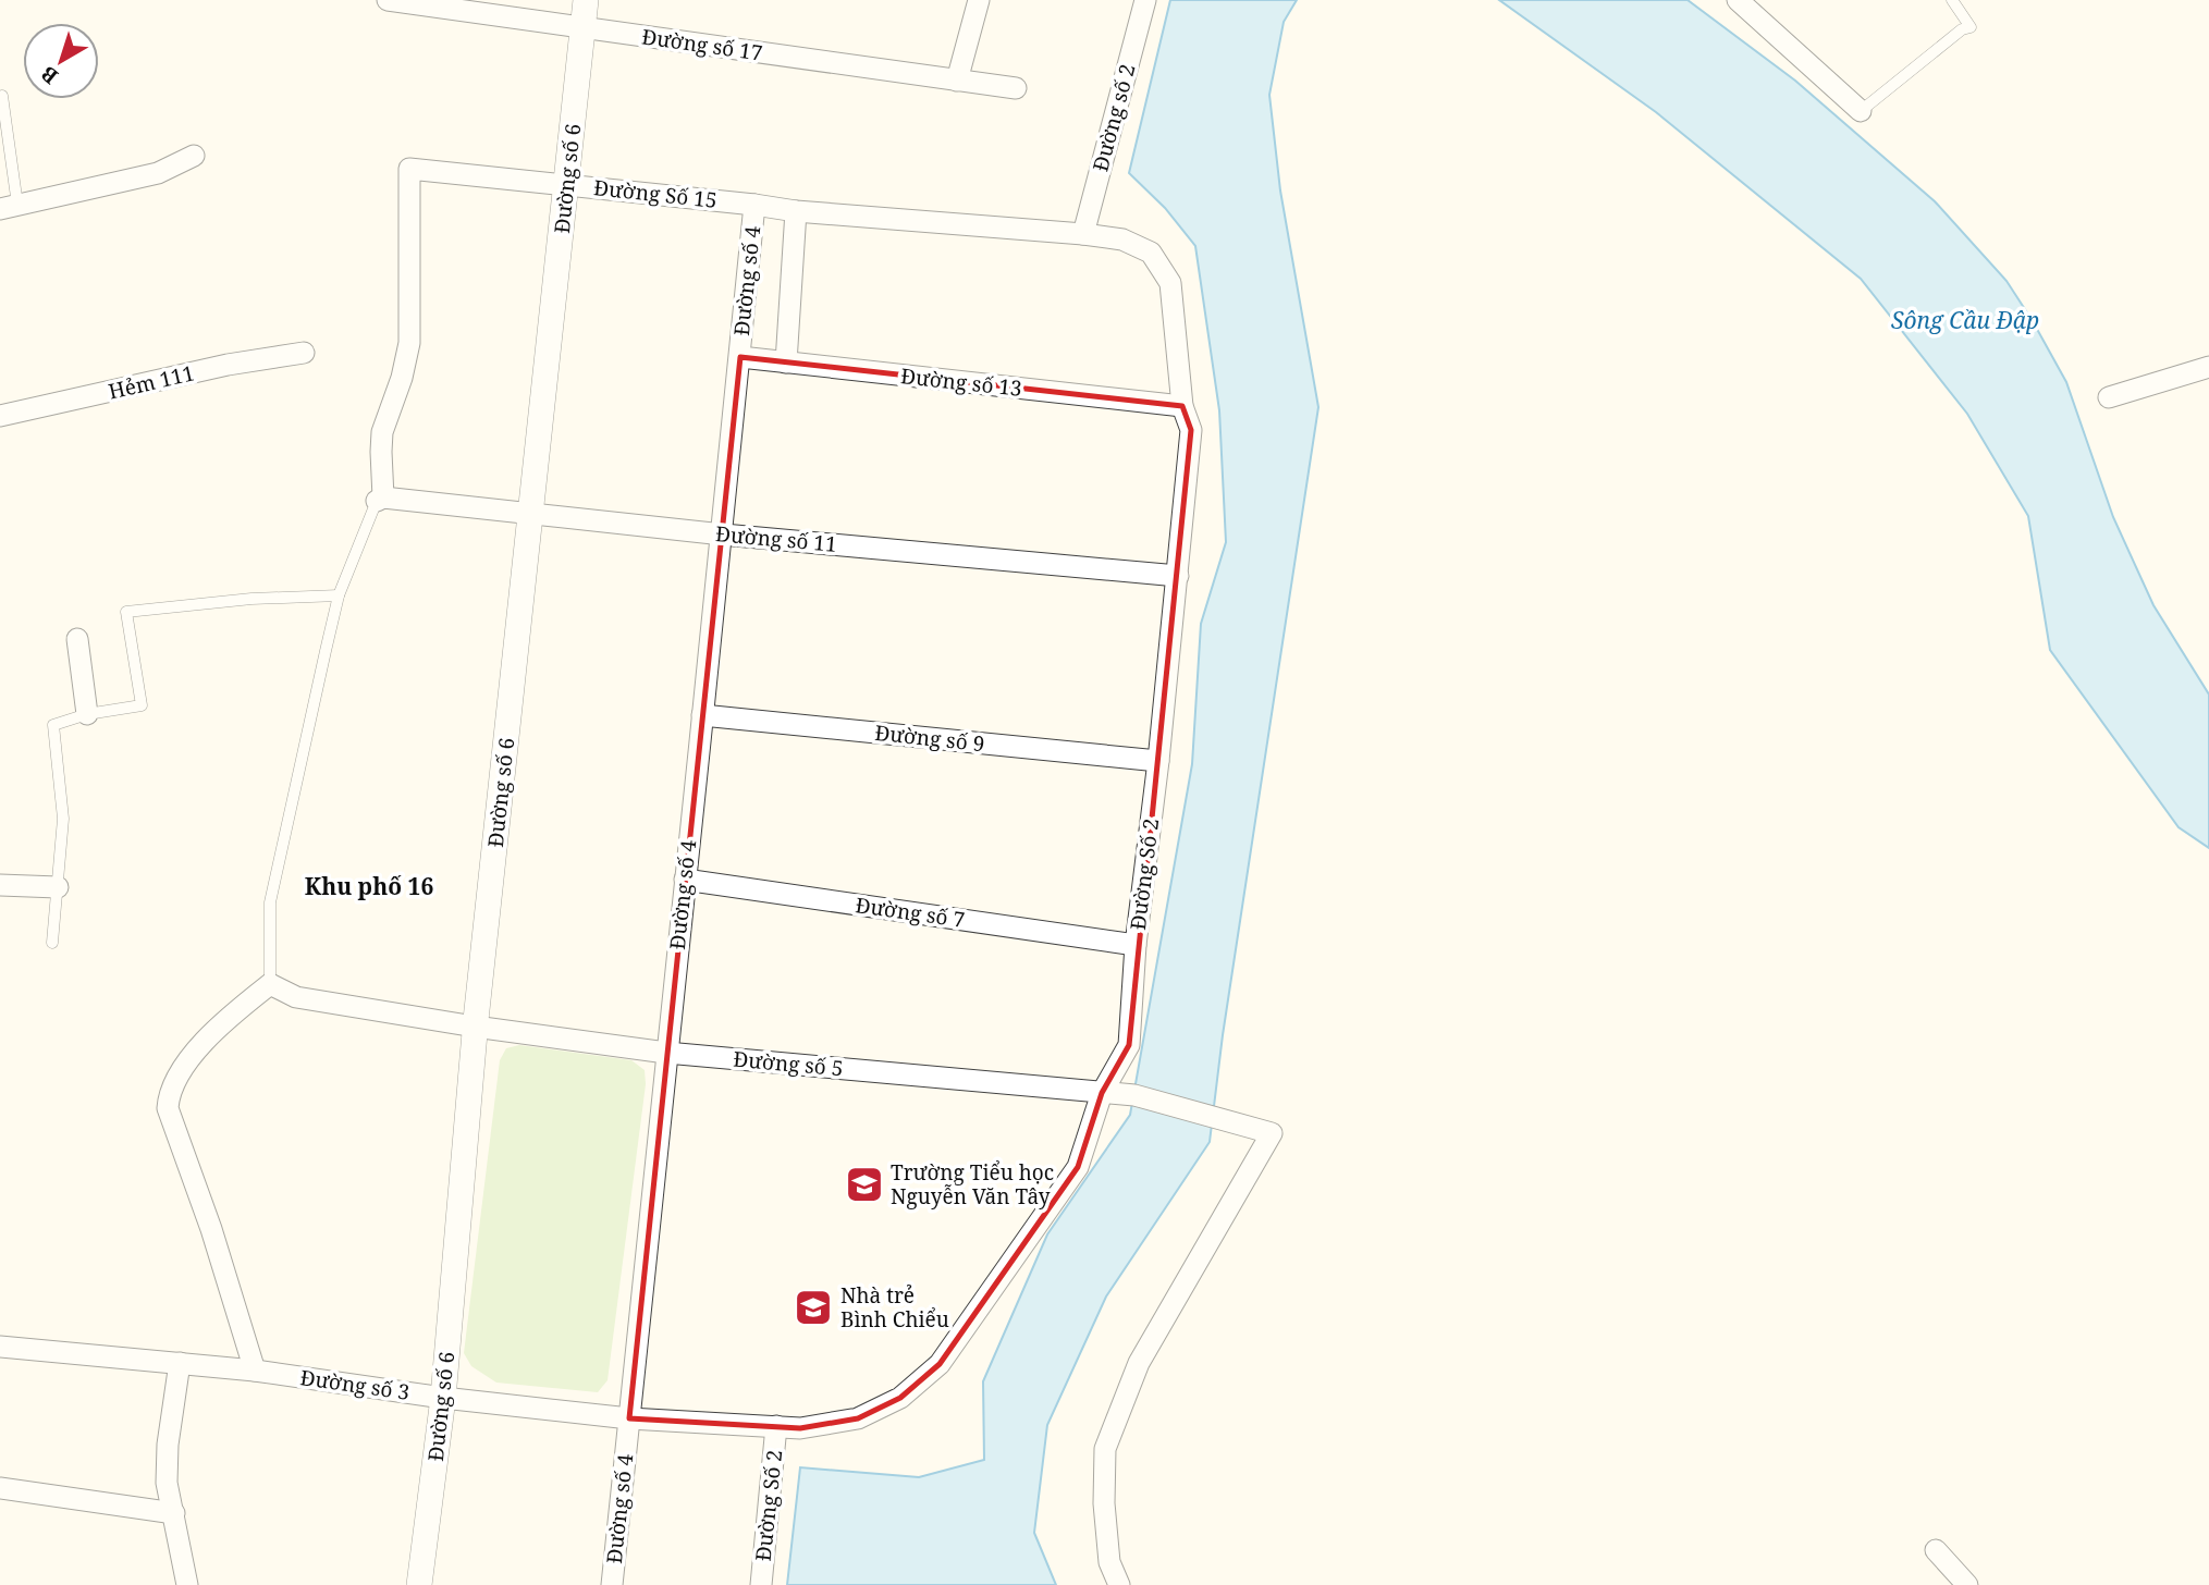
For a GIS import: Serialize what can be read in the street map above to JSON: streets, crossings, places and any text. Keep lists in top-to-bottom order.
{
  "streets": {
    "street": [
      "Đường số 17",
      "Đường số 2",
      "Đường số 6",
      "Đường Số 15",
      "Đường số 4",
      "Hẻm 111",
      "Đường số 13",
      "Đường số 11",
      "Đường số 9",
      "Đường Số 2",
      "Đường số 7",
      "Đường số 5",
      "Đường số 3"
    ]
  },
  "crossings": [
    ["Đường số 17", "Đường số 6"],
    ["Đường số 2", "Đường Số 15"],
    ["Đường số 2", "Đường Số 2"],
    ["Đường số 6", "Đường Số 15"],
    ["Đường số 6", "Đường số 11"],
    ["Đường số 6", "Đường số 5"],
    ["Đường số 6", "Đường số 3"],
    ["Đường Số 15", "Đường số 4"],
    ["Đường Số 15", "Đường số 11"],
    ["Đường Số 15", "Đường Số 2"],
    ["Đường số 4", "Đường số 13"],
    ["Đường số 4", "Đường số 11"],
    ["Đường số 4", "Đường số 9"],
    ["Đường số 4", "Đường số 7"],
    ["Đường số 4", "Đường số 5"],
    ["Đường số 4", "Đường số 3"],
    ["Đường số 13", "Đường Số 2"],
    ["Đường số 11", "Đường Số 2"],
    ["Đường số 9", "Đường Số 2"],
    ["Đường Số 2", "Đường số 7"],
    ["Đường Số 2", "Đường số 5"],
    ["Đường Số 2", "Đường số 3"]
  ],
  "districts": ["Khu phố 16"],
  "water": ["Sông Cầu Đập"],
  "places": {
    "school or university": ["Trường Tiểu học Nguyễn Văn Tây", "Nhà trẻ Bình Chiểu"]
  },
  "north": "bottom left"
}
